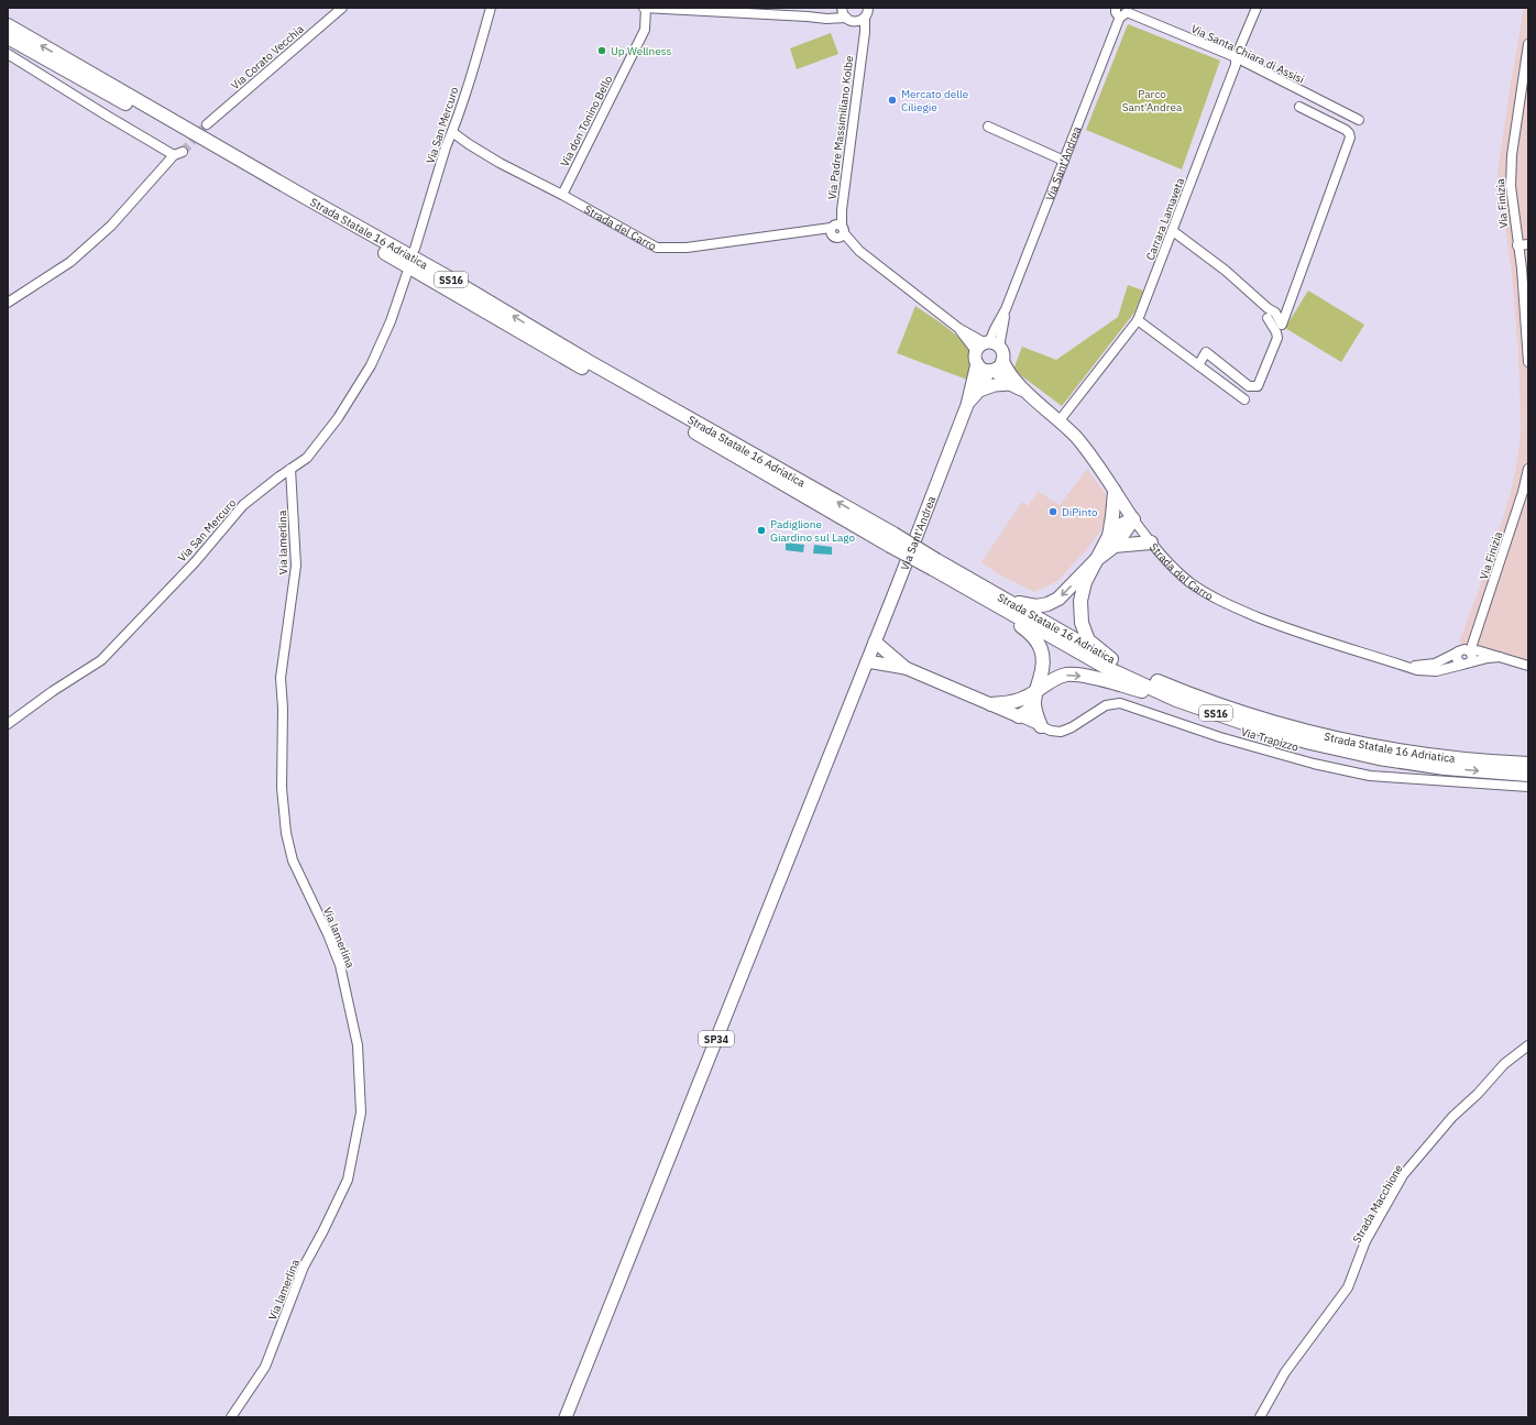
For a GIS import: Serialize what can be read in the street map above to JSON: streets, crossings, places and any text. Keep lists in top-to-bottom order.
{
  "streets": {
    "highway": ["Strada Statale 16 Adriatica", "SS16"],
    "main road": ["Via Sant'Andrea", "Strada del Carro", "SP34"],
    "street": [
      "Via Santa Chiara di Assisi",
      "Via Corato Vecchia",
      "Via don Tonino Bello",
      "Via San Mercuro",
      "Via Padre Massimiliano Kolbe",
      "Via Finizia",
      "Carrara Lamaveta",
      "Via lamerlina",
      "Via Trapizzo",
      "Strada Macchione"
    ]
  },
  "crossings": [
    ["Via Santa Chiara di Assisi", "Via Sant'Andrea"],
    ["Via Santa Chiara di Assisi", "Carrara Lamaveta"],
    ["Via don Tonino Bello", "Strada del Carro"],
    ["Via San Mercuro", "Strada del Carro"],
    ["Via San Mercuro", "Via lamerlina"],
    ["Via Padre Massimiliano Kolbe", "Strada del Carro"],
    ["Via Sant'Andrea", "Strada del Carro"],
    ["Via Sant'Andrea", "SP34"],
    ["Via Finizia", "Strada del Carro"],
    ["Carrara Lamaveta", "Strada del Carro"]
  ],
  "parks": ["Parco Sant'Andrea"],
  "places": [
    "Up Wellness",
    "Mercato delle Ciliegie",
    "DiPinto",
    "Padiglione Giardino sul Lago"
  ]
}
